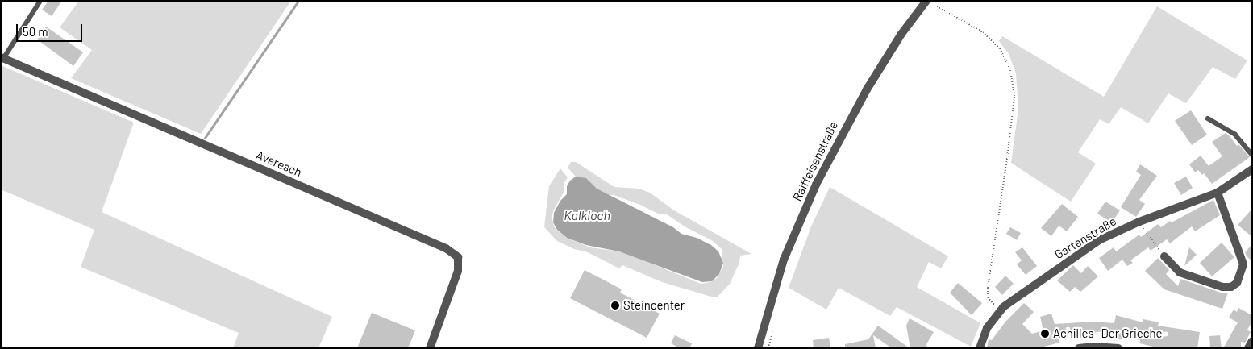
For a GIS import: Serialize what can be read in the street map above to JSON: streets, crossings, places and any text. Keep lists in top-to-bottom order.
{
  "streets": {
    "street": ["Raiffeisenstraße", "Averesch", "Gartenstraße"]
  },
  "water": ["Kalkloch"],
  "places": ["Steincenter", "Achilles -Der Grieche-"],
  "scale_bar": "50 m"
}
